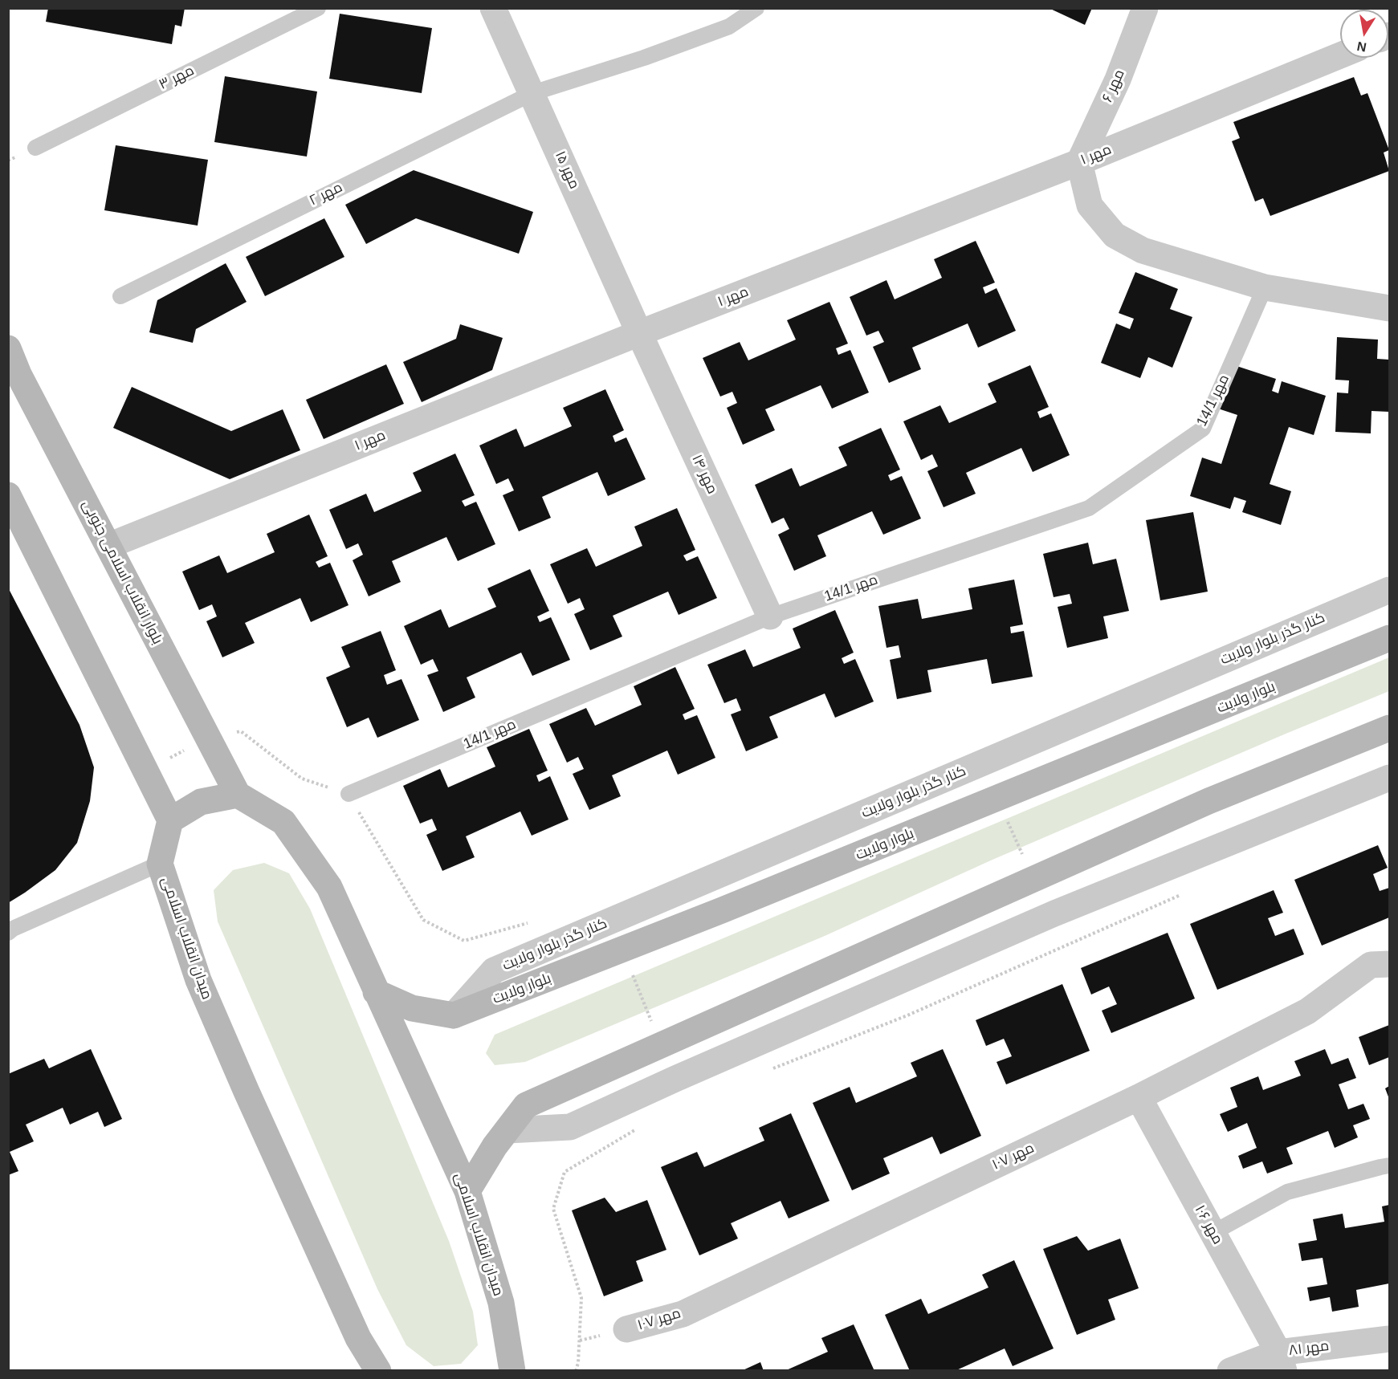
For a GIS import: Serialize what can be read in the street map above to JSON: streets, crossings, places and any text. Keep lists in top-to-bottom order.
{
  "streets": {
    "main road": ["بلوار انقلاب اسلامی جنوبی", "بلوار ولایت", "میدان انقلاب اسلامی"],
    "street": [
      "مهر ۶",
      "مهر ۱",
      "مهر ۱۵",
      "مهر ۱۴",
      "کنار گذر بلوار ولایت",
      "مهر ۱۰۷",
      "مهر ۱۰۶",
      "مهر ۸۱"
    ],
    "lane": ["مهر ۳", "مهر ۲", "مهر 14/1"]
  },
  "crossings": [
    ["مهر ۶", "مهر ۱"],
    ["مهر ۱", "مهر ۱۵"],
    ["مهر ۱", "مهر ۱۴"],
    ["مهر ۱", "بلوار انقلاب اسلامی جنوبی"],
    ["مهر ۱۵", "مهر ۲"],
    ["مهر ۱۵", "مهر ۱۴"],
    ["مهر 14/1", "مهر ۱۴"],
    ["بلوار انقلاب اسلامی جنوبی", "میدان انقلاب اسلامی"],
    ["کنار گذر بلوار ولایت", "بلوار ولایت"],
    ["مهر ۱۰۷", "مهر ۱۰۶"],
    ["مهر ۱۰۶", "مهر ۸۱"]
  ],
  "north": "bottom"
}
